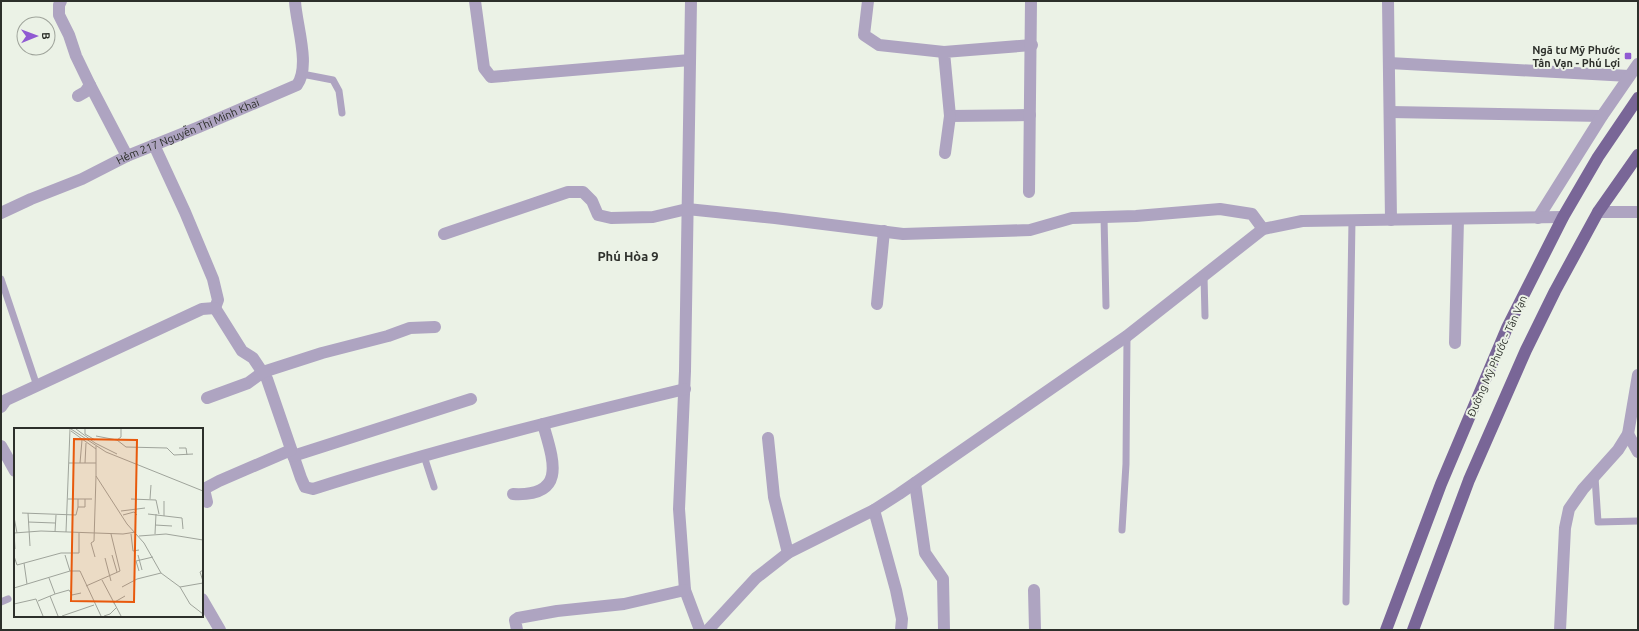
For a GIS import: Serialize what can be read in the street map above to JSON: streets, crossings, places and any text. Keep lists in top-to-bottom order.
{
  "streets": {
    "main road": ["Đường Mỹ Phước - Tân Vạn"],
    "street": ["Hẻm 217 Nguyễn Thị Minh Khai"]
  },
  "districts": ["Phú Hòa 9"],
  "places": {
    "transit": ["Ngã tư Mỹ Phước Tân Vạn - Phú Lợi"]
  },
  "north": "right"
}
